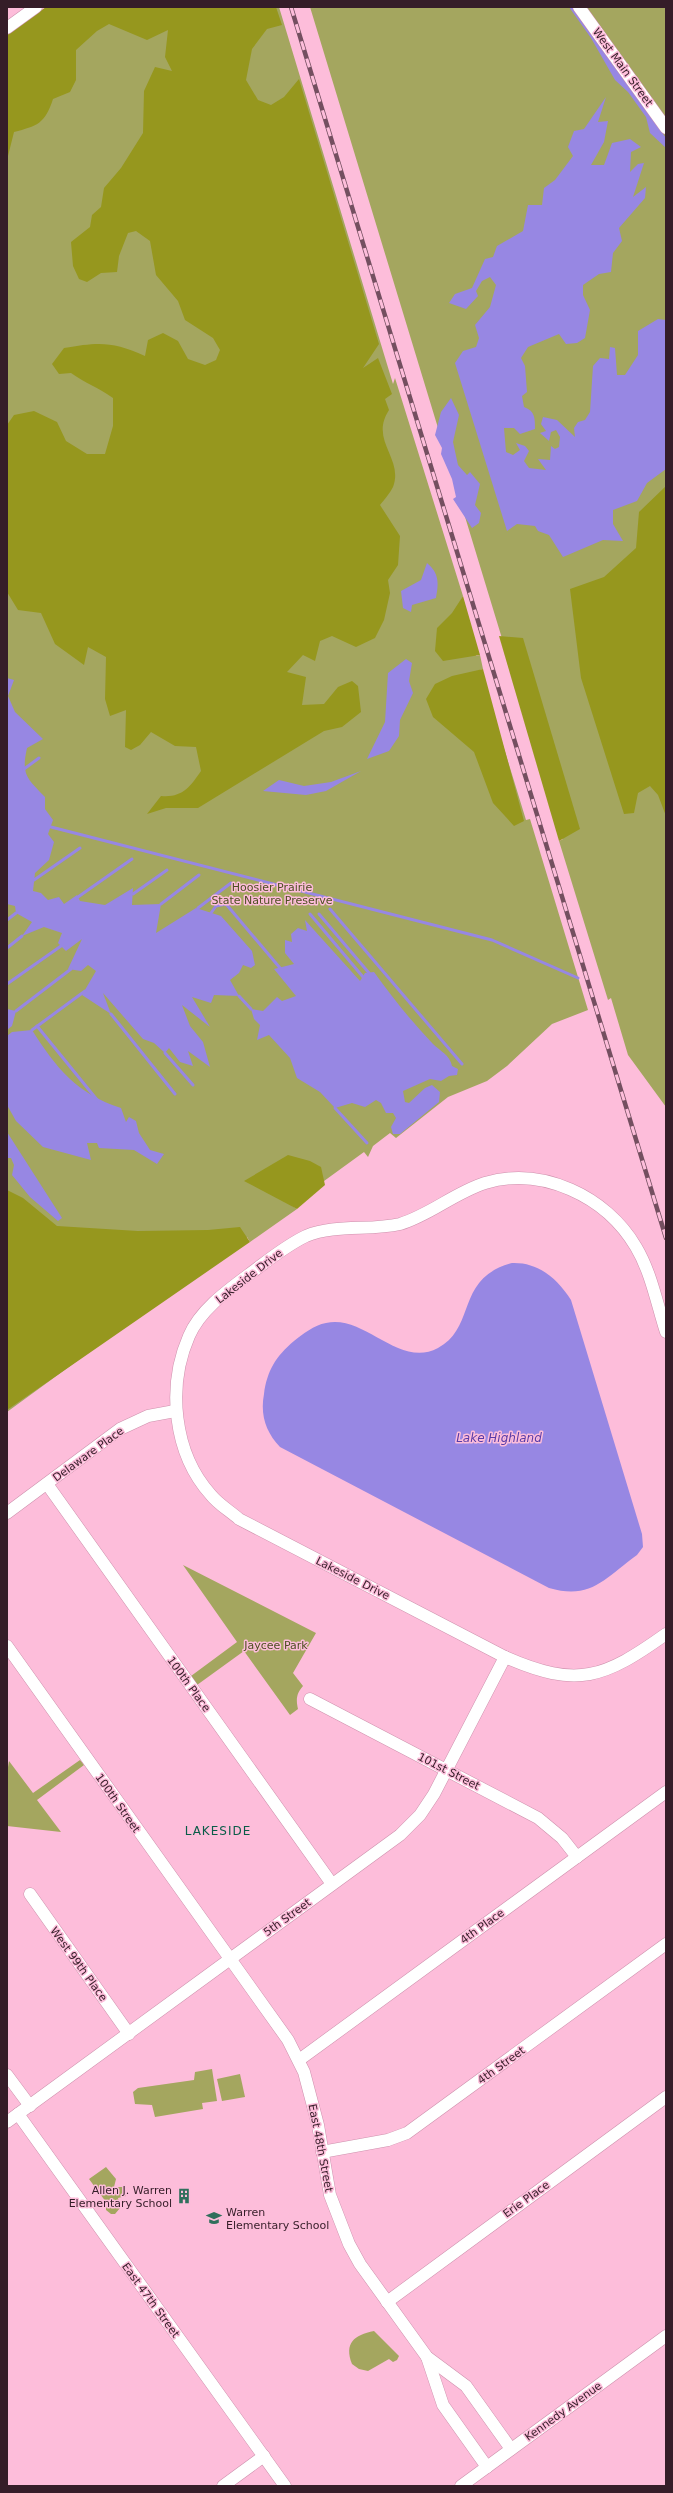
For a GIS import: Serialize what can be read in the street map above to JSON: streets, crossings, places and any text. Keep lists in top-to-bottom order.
{
  "streets": {
    "street": [
      "West Main Street",
      "Lakeside Drive",
      "Delaware Place",
      "100th Place",
      "101st Street",
      "100th Street",
      "5th Street",
      "4th Place",
      "West 99th Place",
      "4th Street",
      "East 48th Street",
      "Erie Place",
      "East 47th Street",
      "Kennedy Avenue"
    ]
  },
  "crossings": [
    ["Lakeside Drive", "Delaware Place"],
    ["Lakeside Drive", "5th Street"],
    ["Delaware Place", "100th Place"],
    ["100th Place", "5th Street"],
    ["101st Street", "5th Street"],
    ["101st Street", "4th Place"],
    ["100th Street", "5th Street"],
    ["100th Street", "East 48th Street"],
    ["5th Street", "West 99th Place"],
    ["5th Street", "East 48th Street"],
    ["5th Street", "East 47th Street"],
    ["4th Place", "East 48th Street"],
    ["4th Street", "East 48th Street"],
    ["East 48th Street", "Erie Place"],
    ["East 48th Street", "Kennedy Avenue"]
  ],
  "districts": ["LAKESIDE"],
  "water": ["Lake Highland"],
  "parks": ["Hoosier Prairie State Nature Preserve", "Jaycee Park"],
  "places": {
    "building": ["Allen J. Warren Elementary School"],
    "school or university": ["Warren Elementary School"]
  }
}
